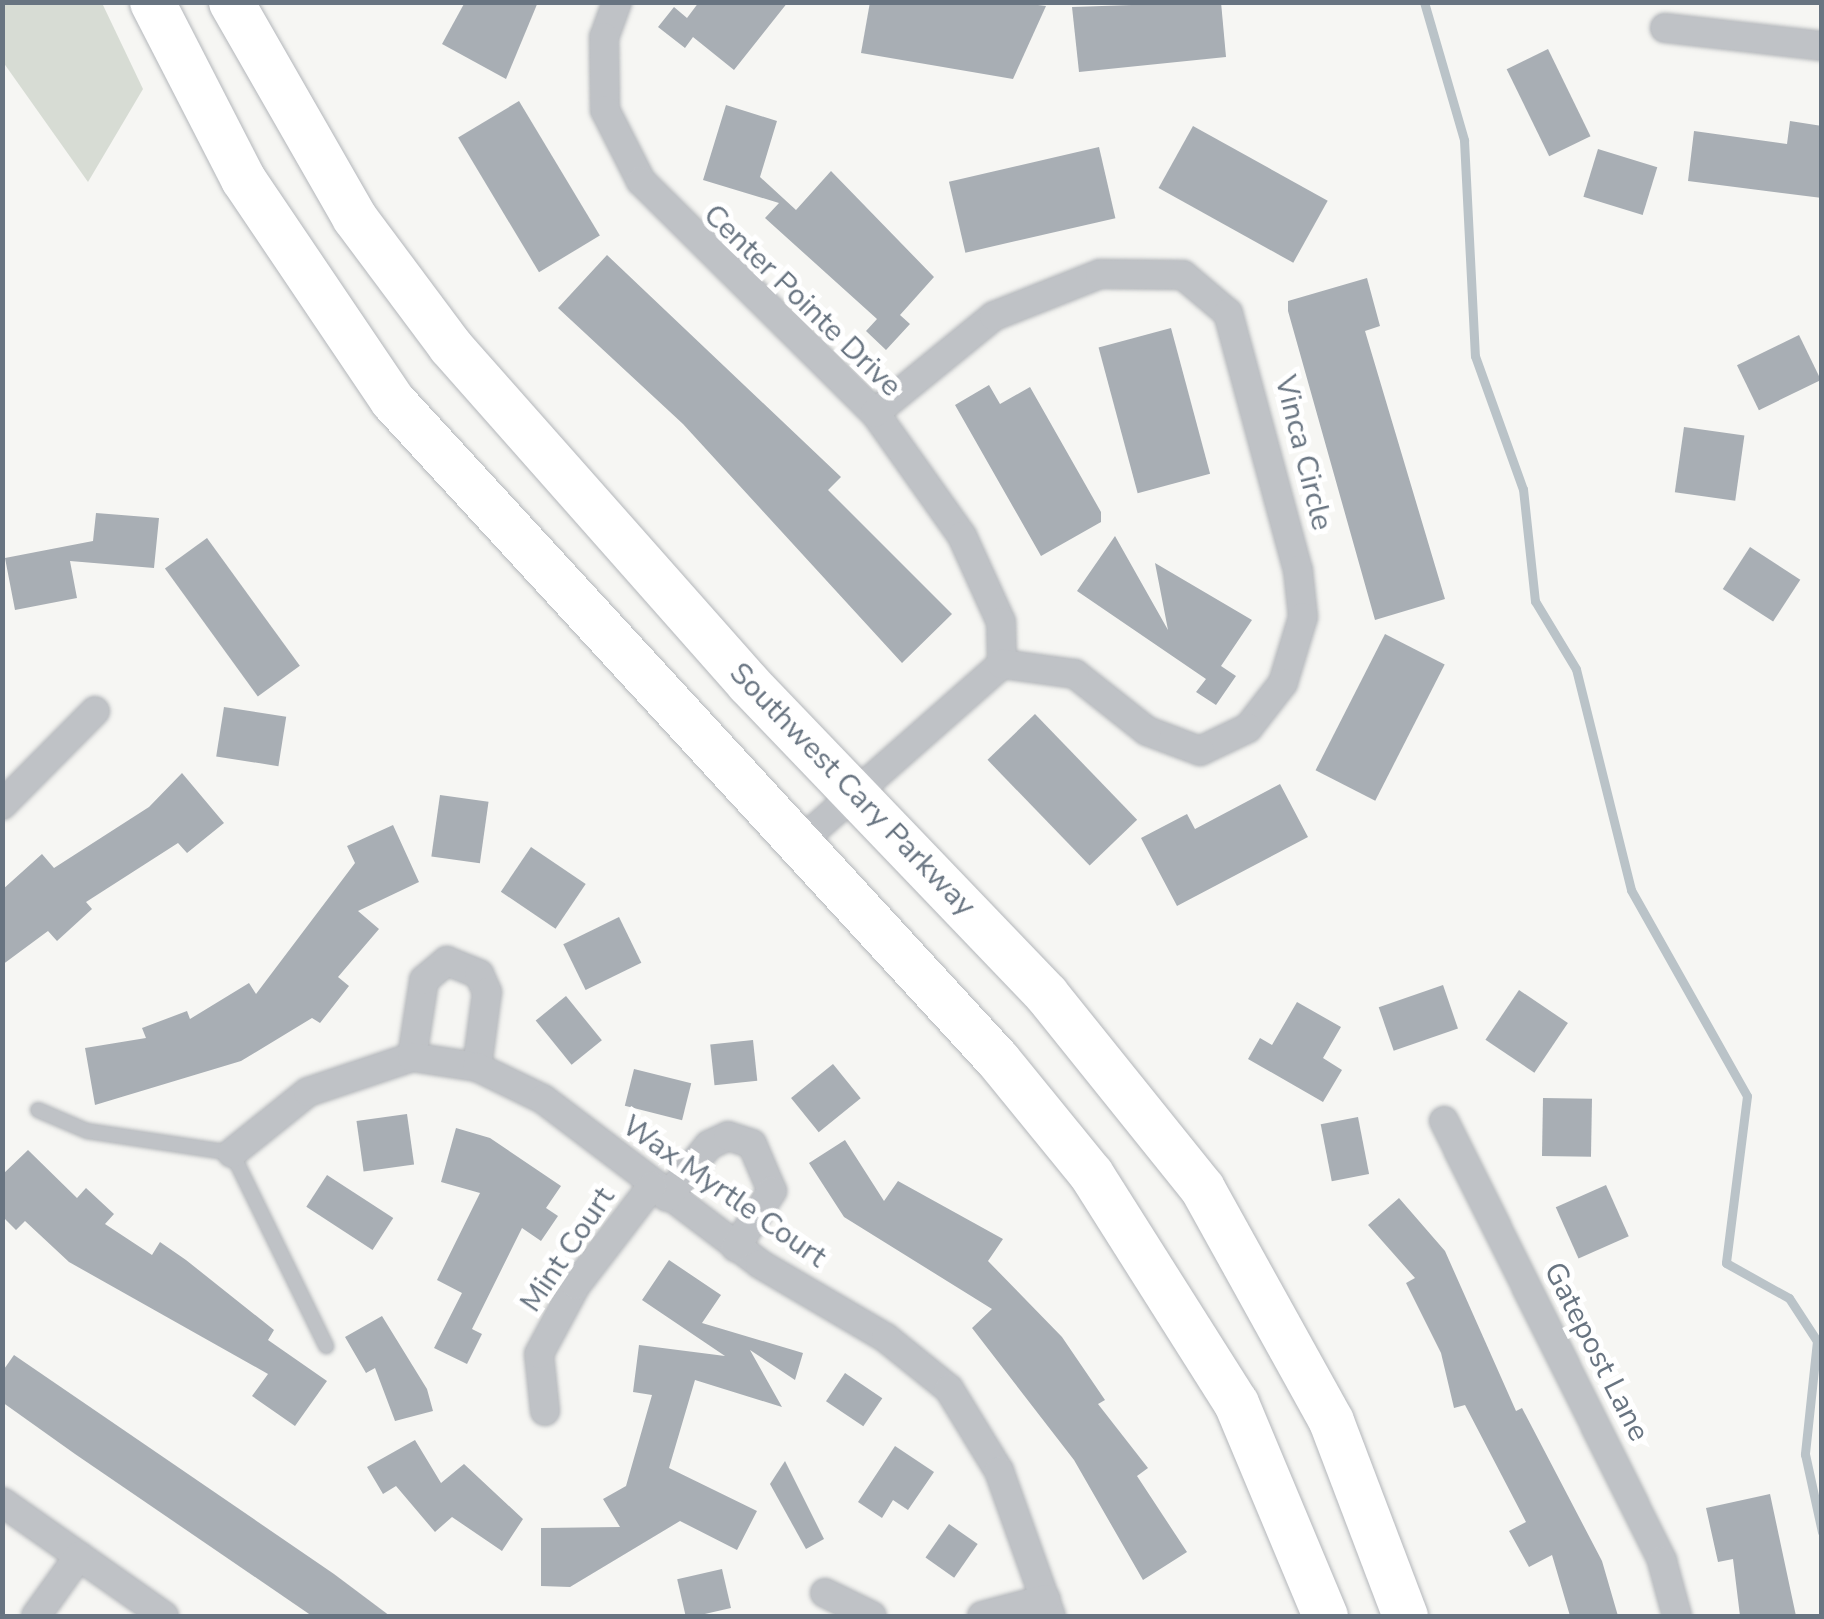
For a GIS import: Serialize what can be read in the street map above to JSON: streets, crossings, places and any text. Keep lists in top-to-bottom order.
{
  "streets": {
    "main road": ["Southwest Cary Parkway"],
    "street": [
      "Center Pointe Drive",
      "Vinca Circle",
      "Wax Myrtle Court",
      "Mint Court",
      "Gatepost Lane"
    ]
  },
  "crossings": [
    ["Center Pointe Drive", "Vinca Circle"],
    ["Wax Myrtle Court", "Mint Court"]
  ]
}
